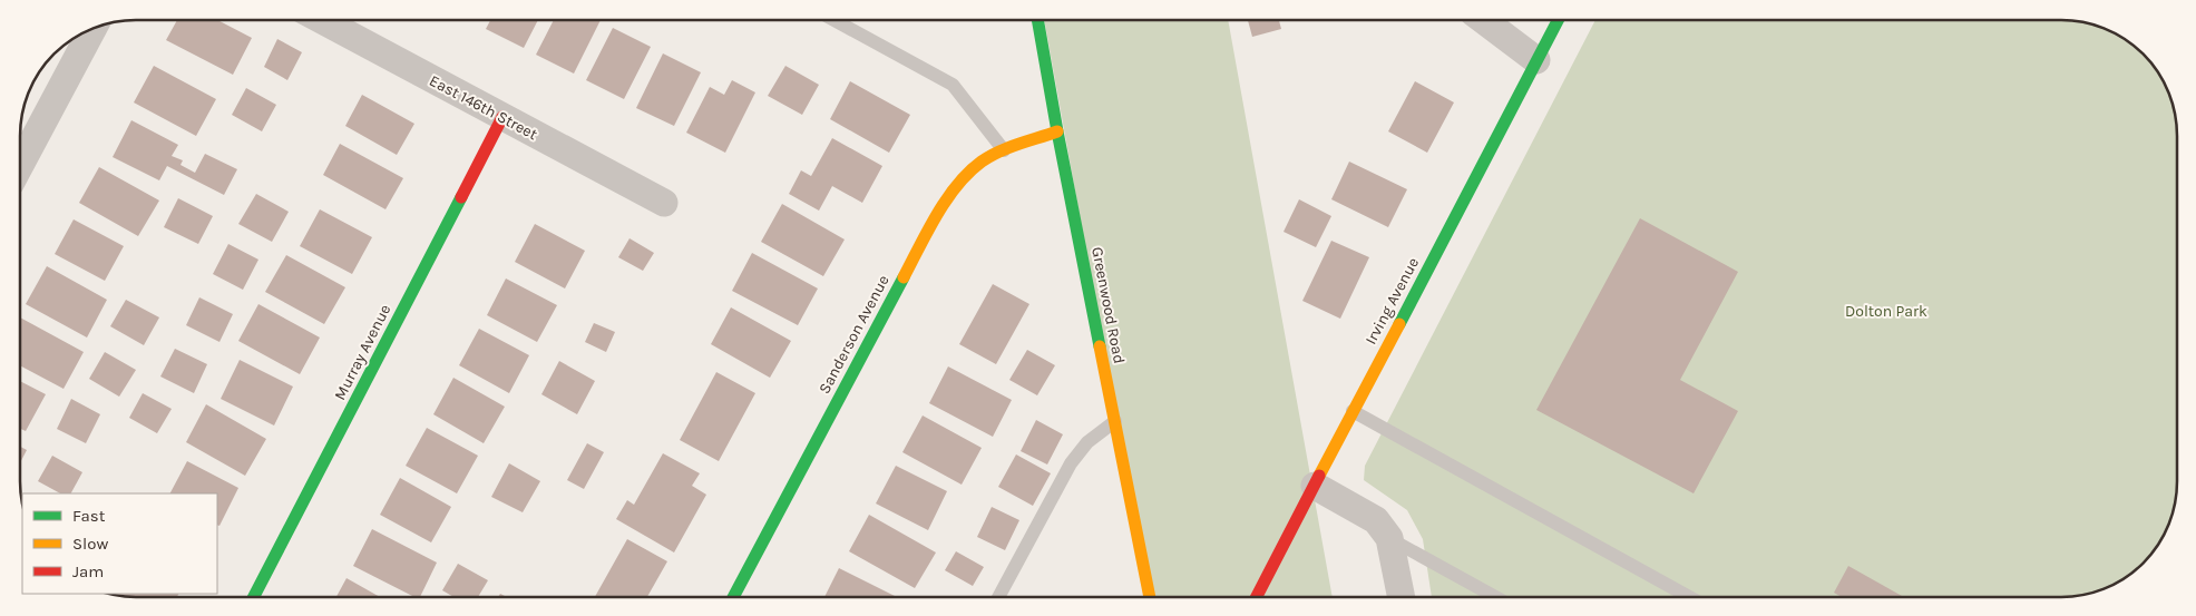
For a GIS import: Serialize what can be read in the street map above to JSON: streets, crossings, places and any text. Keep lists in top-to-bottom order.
{
  "streets": {
    "street": [
      "East 146th Street",
      "Irving Avenue",
      "Greenwood Road",
      "Sanderson Avenue",
      "Murray Avenue"
    ]
  },
  "crossings": [
    ["East 146th Street", "Murray Avenue"],
    ["Greenwood Road", "Sanderson Avenue"]
  ],
  "parks": ["Dolton Park"],
  "legend": ["Fast", "Slow", "Jam"]
}
